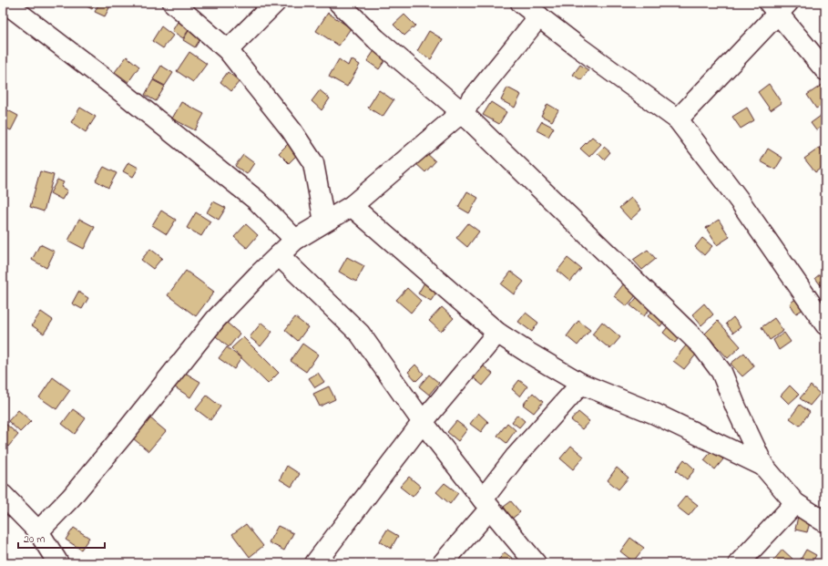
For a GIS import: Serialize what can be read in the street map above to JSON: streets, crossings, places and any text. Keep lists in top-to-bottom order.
{
  "scale_bar": "20 m"
}
